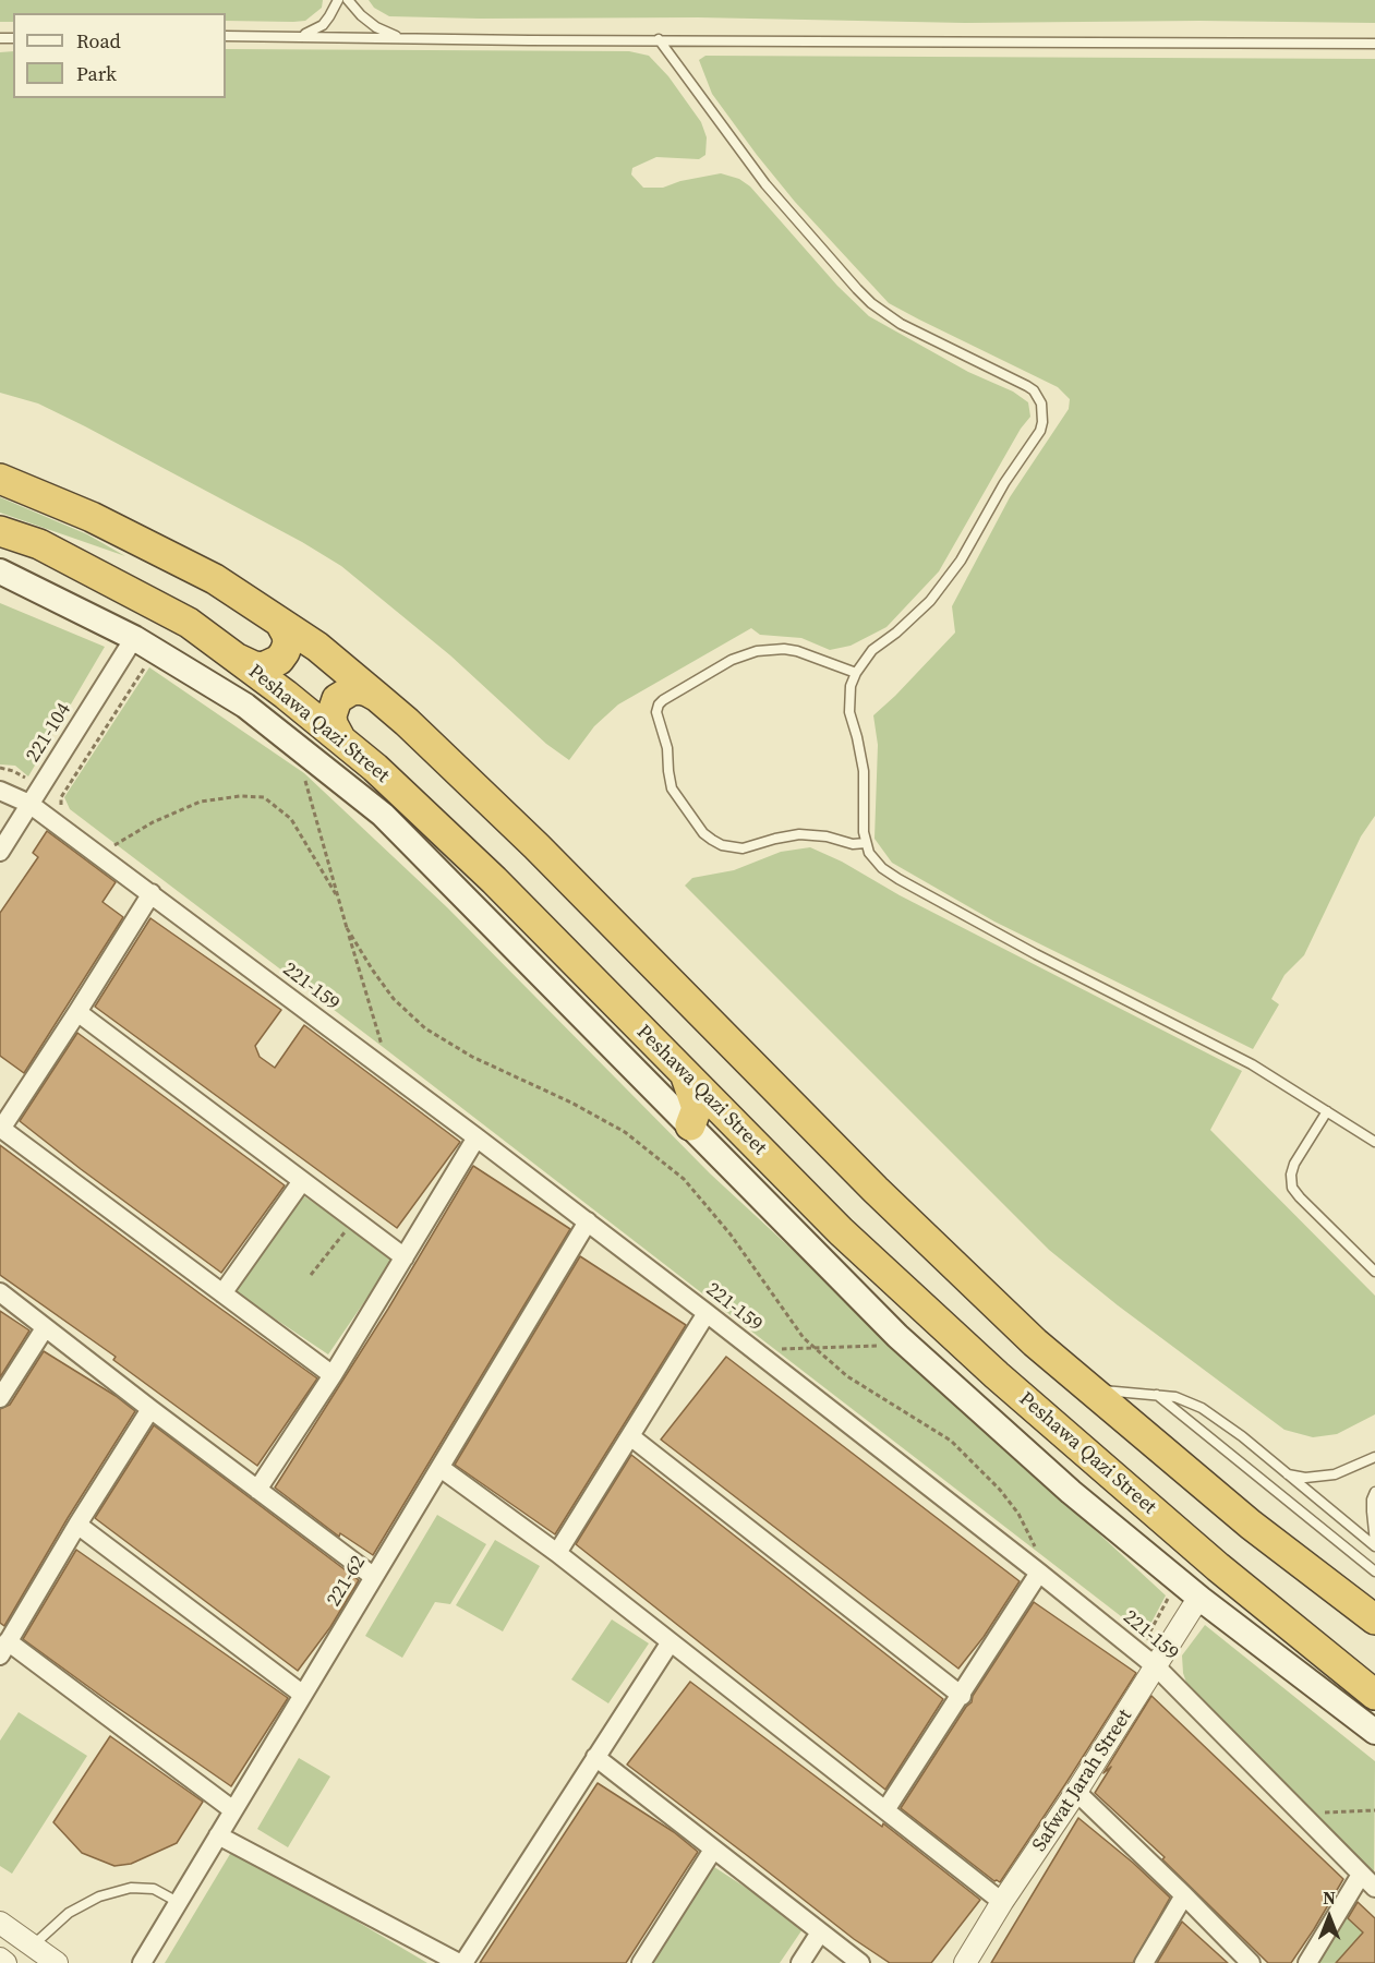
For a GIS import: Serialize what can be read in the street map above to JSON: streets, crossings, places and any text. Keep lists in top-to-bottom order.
{
  "streets": {
    "highway": ["Peshawa Qazi Street"],
    "street": [
      "221-104",
      "221-159",
      "221-62",
      "Safwat Jarah Street"
    ]
  },
  "crossings": [
    ["221-104", "221-159"],
    ["221-159", "221-62"],
    ["221-159", "Safwat Jarah Street"]
  ],
  "legend": ["Road", "Park"],
  "north": "top"
}
